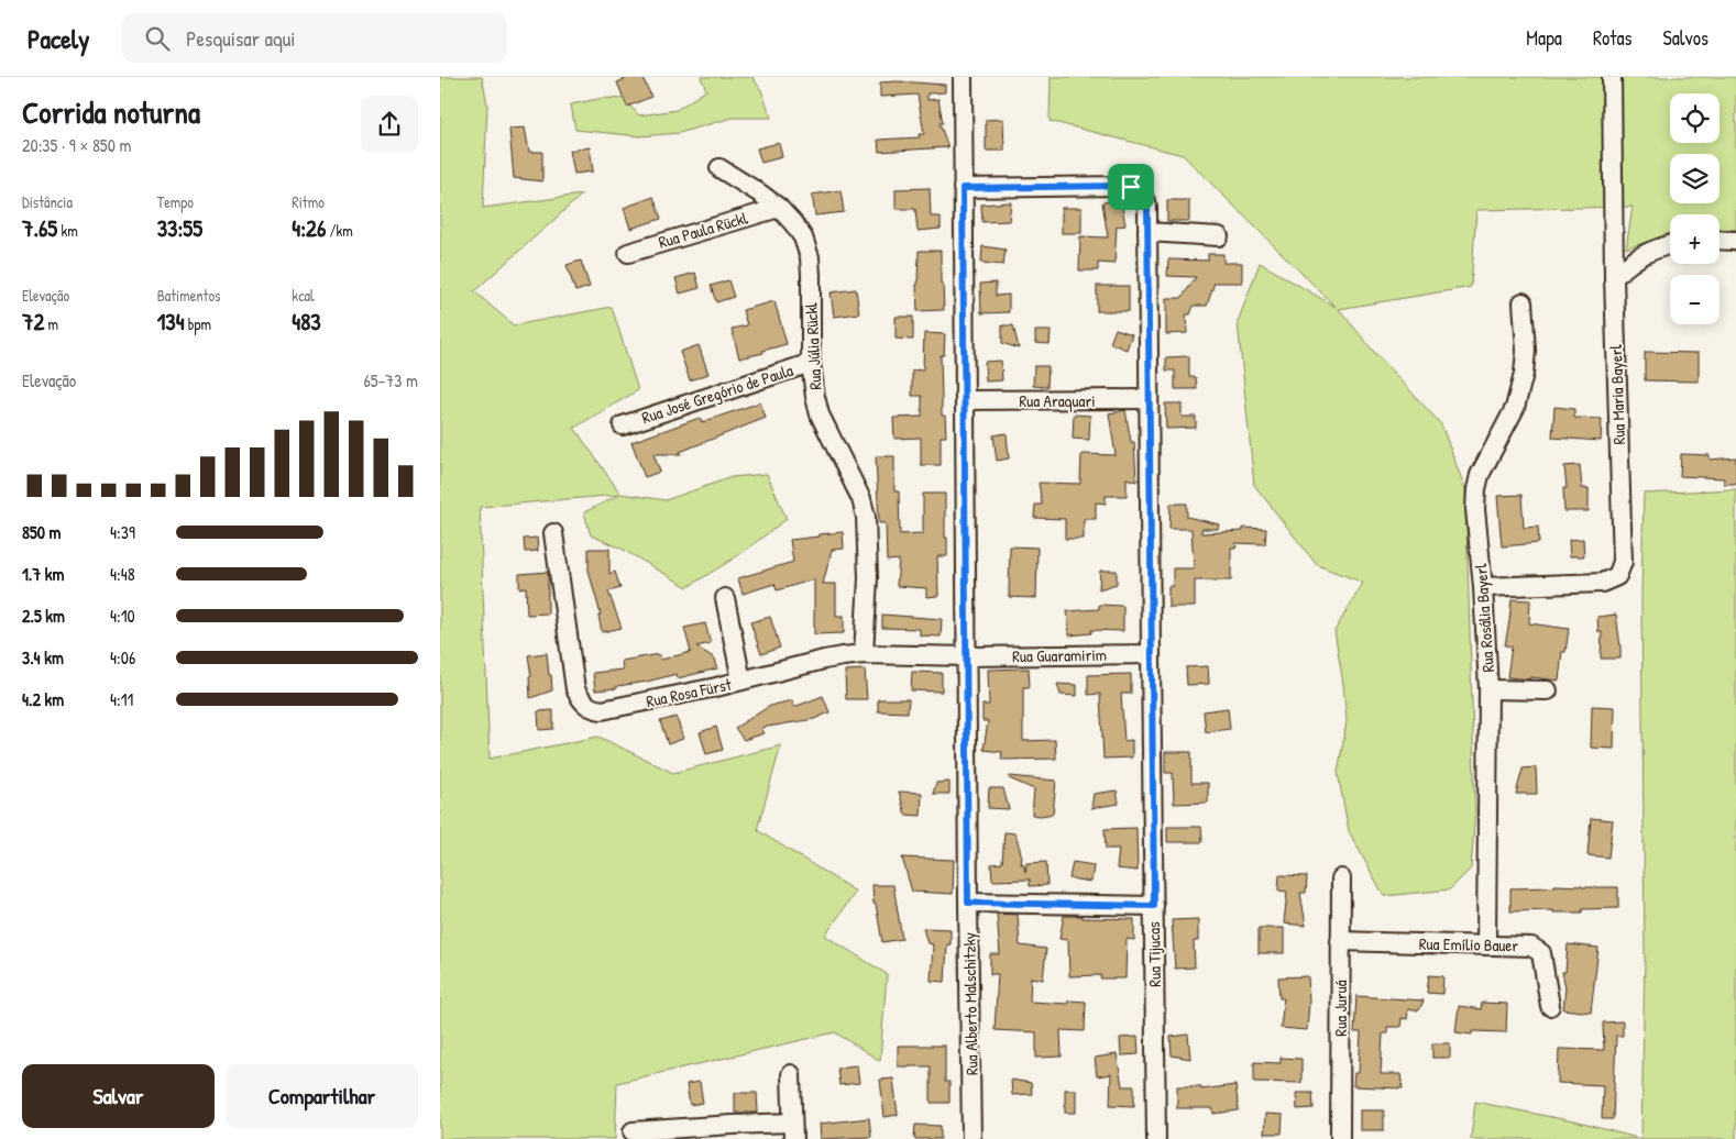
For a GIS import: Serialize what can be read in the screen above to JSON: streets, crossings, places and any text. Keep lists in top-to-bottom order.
{
  "streets": {
    "street": [
      "Rua Paula Rückl",
      "Rua Júlia Rückl",
      "Rua José Gregório de Paula",
      "Rua Maria Bayerl",
      "Rua Araquari",
      "Rua Rosália Bayerl",
      "Rua Guaramirim",
      "Rua Rosa Fürst",
      "Rua Emílio Bauer",
      "Rua Tijucas",
      "Rua Alberto Malschitzky",
      "Rua Juruá"
    ]
  },
  "crossings": [
    ["Rua Paula Rückl", "Rua Júlia Rückl"],
    ["Rua Júlia Rückl", "Rua José Gregório de Paula"],
    ["Rua Júlia Rückl", "Rua Rosa Fürst"],
    ["Rua Maria Bayerl", "Rua Rosália Bayerl"],
    ["Rua Araquari", "Rua Tijucas"],
    ["Rua Araquari", "Rua Alberto Malschitzky"],
    ["Rua Rosália Bayerl", "Rua Emílio Bauer"],
    ["Rua Guaramirim", "Rua Rosa Fürst"],
    ["Rua Guaramirim", "Rua Tijucas"],
    ["Rua Guaramirim", "Rua Alberto Malschitzky"],
    ["Rua Rosa Fürst", "Rua Alberto Malschitzky"],
    ["Rua Emílio Bauer", "Rua Juruá"],
    ["Rua Tijucas", "Rua Alberto Malschitzky"]
  ],
  "page": {
    "header": "Pacely",
    "search": "Pesquisar aqui",
    "nav": ["Mapa", "Rotas", "Salvos"],
    "heading": ["Corrida noturna", "20:35 · 9 × 850 m"],
    "map_buttons": ["+", "−"],
    "stats": [
      ["Distância", "7.65 km"],
      ["Tempo", "33:55"],
      ["Ritmo", "4:26 /km"],
      ["Elevação", "72 m"],
      ["Batimentos", "134 bpm"],
      ["kcal", "483"]
    ],
    "chart": ["Elevação", "65–73 m"],
    "list": [
      {
        "name": "850 m",
        "note": "4:39"
      },
      {
        "name": "1.7 km",
        "note": "4:48"
      },
      {
        "name": "2.5 km",
        "note": "4:10"
      },
      {
        "name": "3.4 km",
        "note": "4:06"
      },
      {
        "name": "4.2 km",
        "note": "4:11"
      }
    ],
    "buttons": ["Salvar", "Compartilhar"]
  }
}
